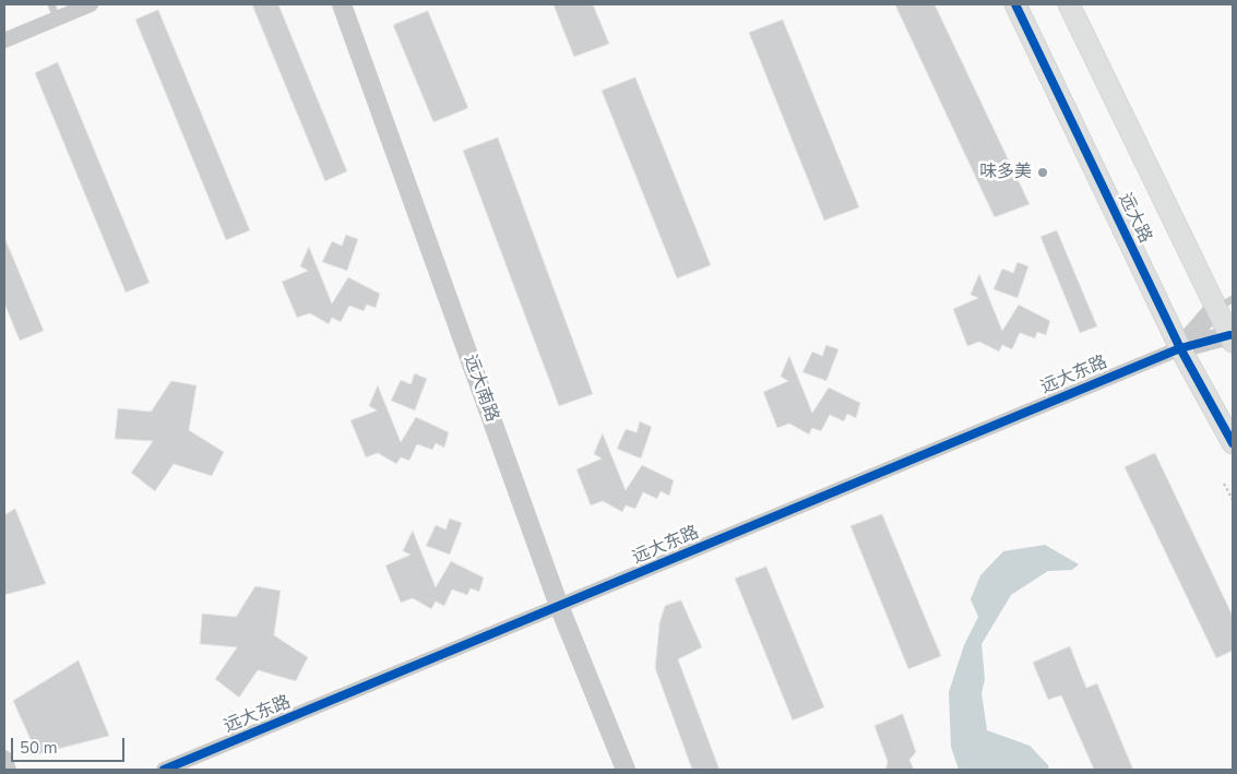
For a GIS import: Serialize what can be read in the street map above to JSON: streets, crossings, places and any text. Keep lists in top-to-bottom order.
{
  "streets": {
    "main road": ["远大路"],
    "street": ["远大东路", "远大南路"]
  },
  "crossings": [
    ["远大路", "远大东路"],
    ["远大东路", "远大南路"]
  ],
  "places": ["味多美"],
  "scale_bar": "50 m"
}
